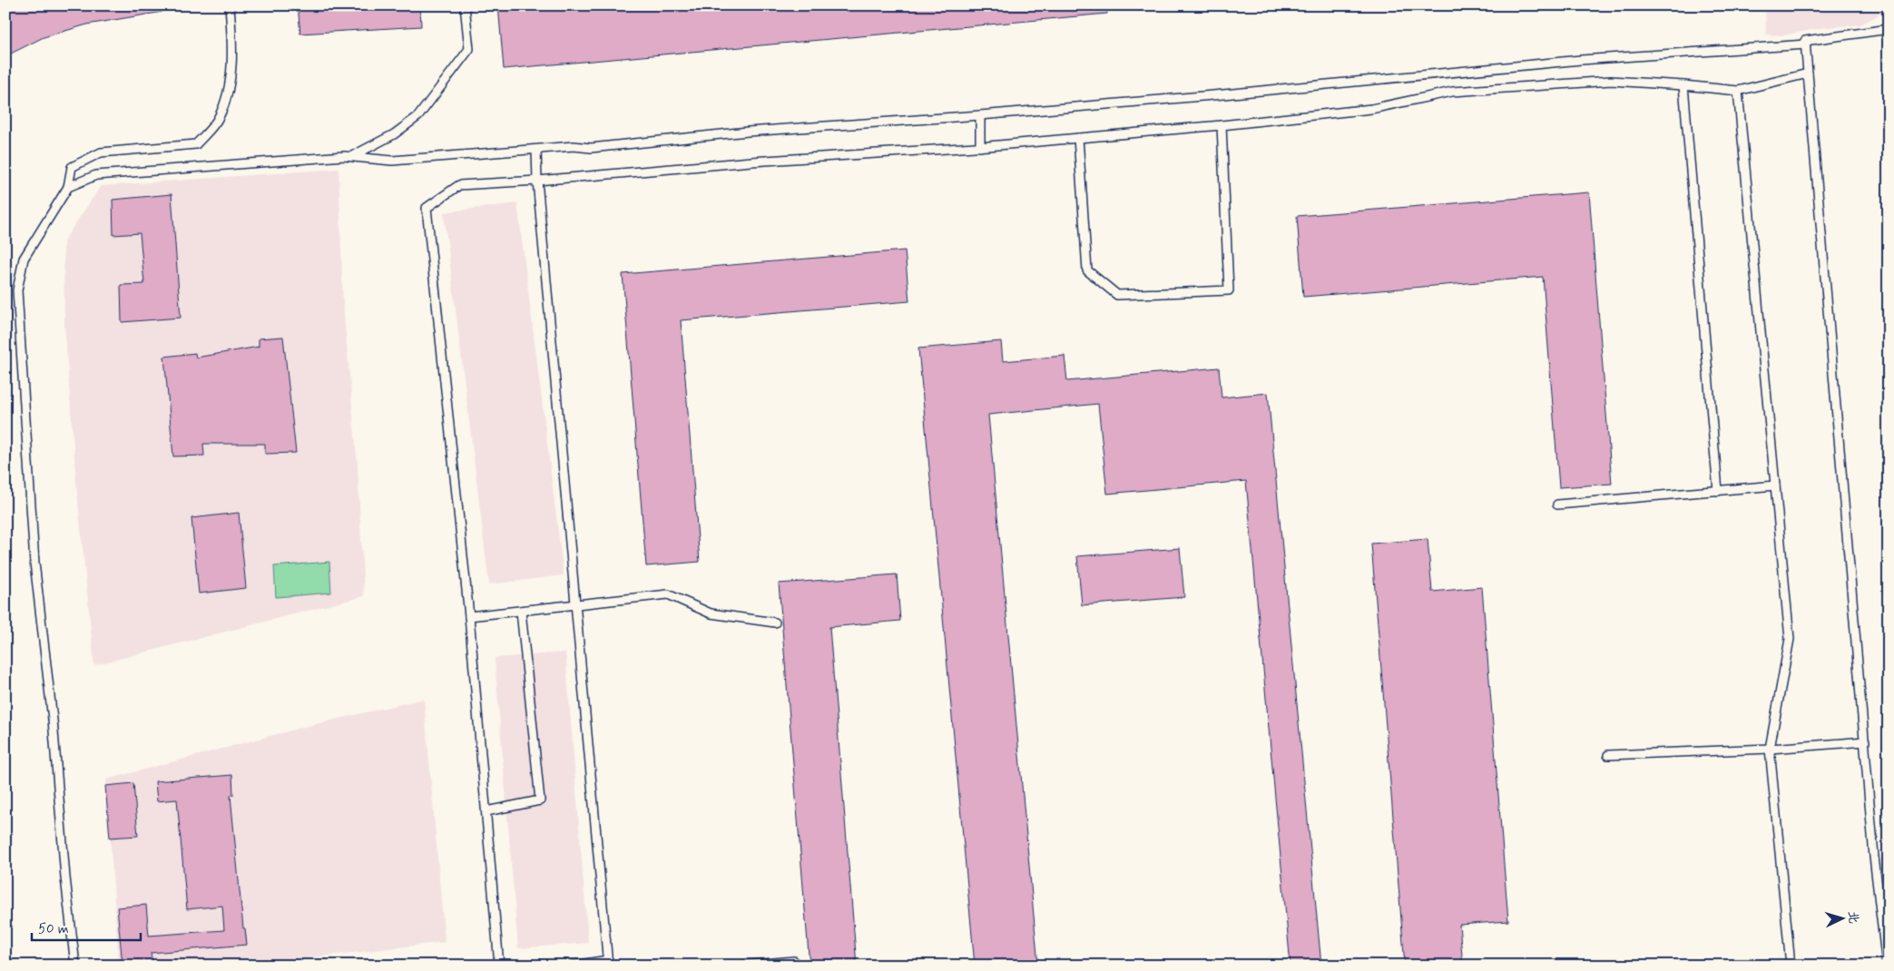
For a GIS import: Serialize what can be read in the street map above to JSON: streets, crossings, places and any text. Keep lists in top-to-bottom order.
{
  "scale_bar": "50 m",
  "north": "right"
}
